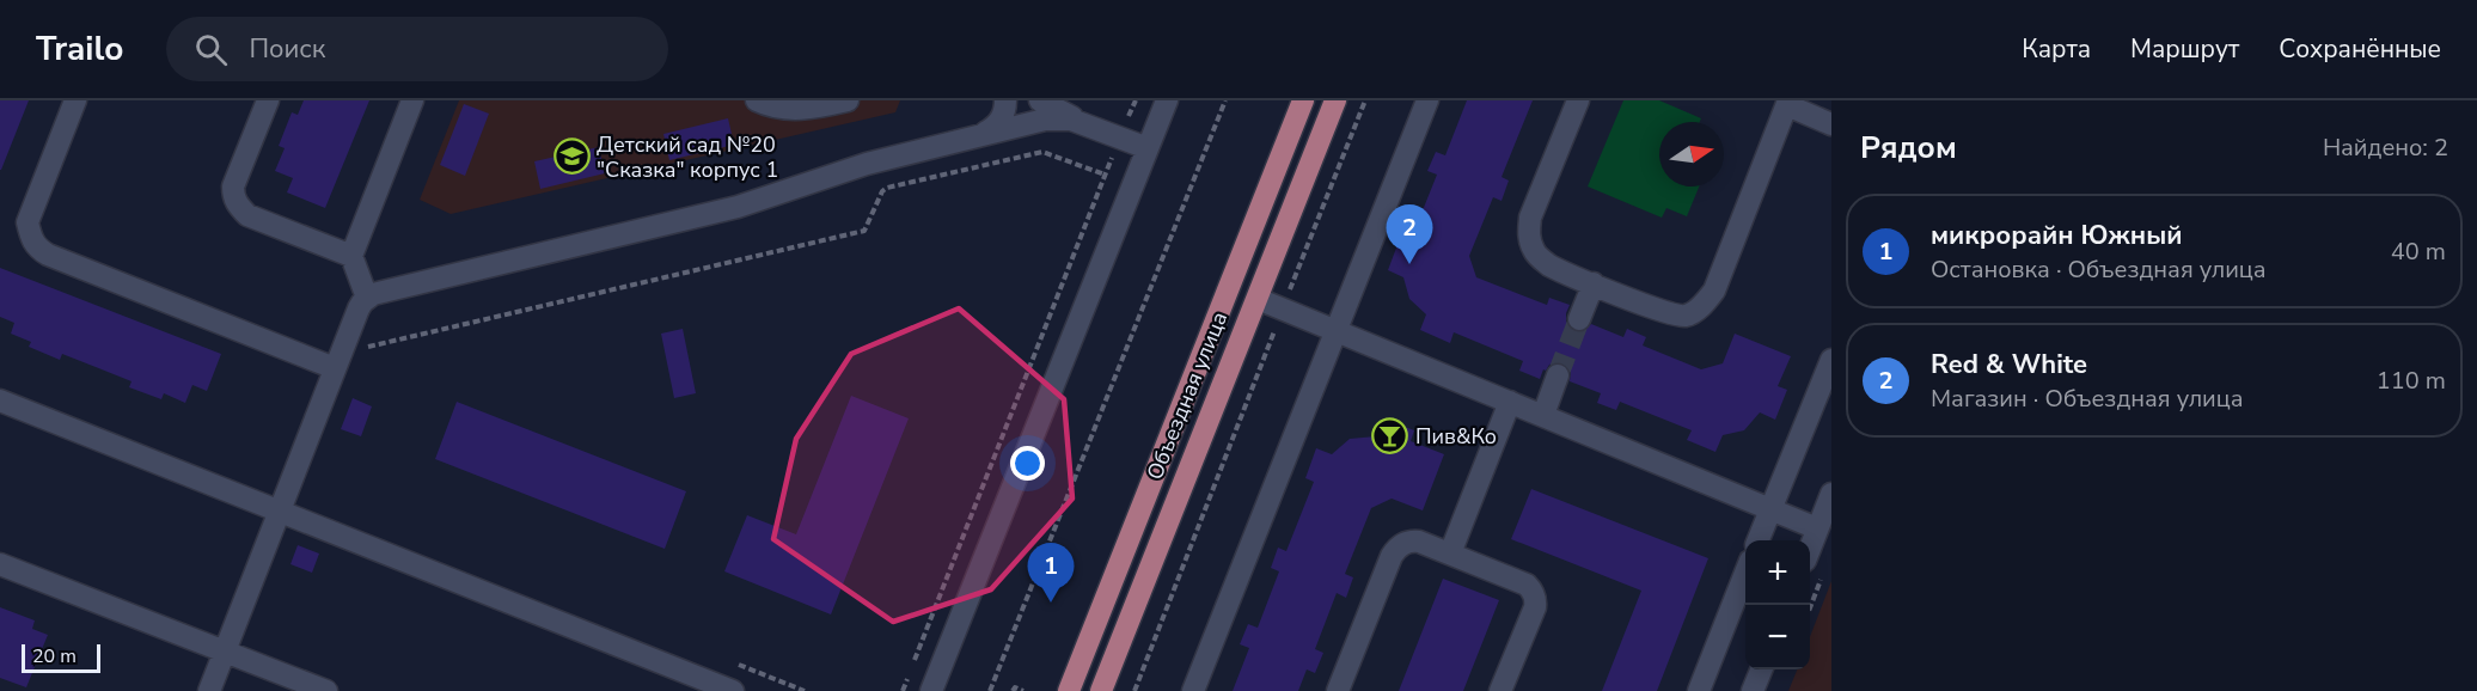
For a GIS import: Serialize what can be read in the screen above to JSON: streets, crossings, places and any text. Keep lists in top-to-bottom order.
{
  "streets": {
    "main road": ["Объездная улица"]
  },
  "places": {
    "school or university": ["Детский сад №20 \"Сказка\" корпус 1"],
    "bar": ["Пив&Ко"]
  },
  "scale_bar": "20 m",
  "north": "right",
  "page": {
    "header": "Trailo",
    "search": "Поиск",
    "nav": ["Карта", "Маршрут", "Сохранённые"],
    "heading": ["Рядом", "Найдено: 2"],
    "list": [
      {
        "mark": "1",
        "name": "микрорайн Южный",
        "note": "Остановка · Объездная улица",
        "value": "40 m"
      },
      {
        "mark": "2",
        "name": "Red & White",
        "note": "Магазин · Объездная улица",
        "value": "110 m"
      }
    ],
    "pins": ["2", "1"],
    "map_buttons": ["+", "−"],
    "scale": "20 m"
  }
}
